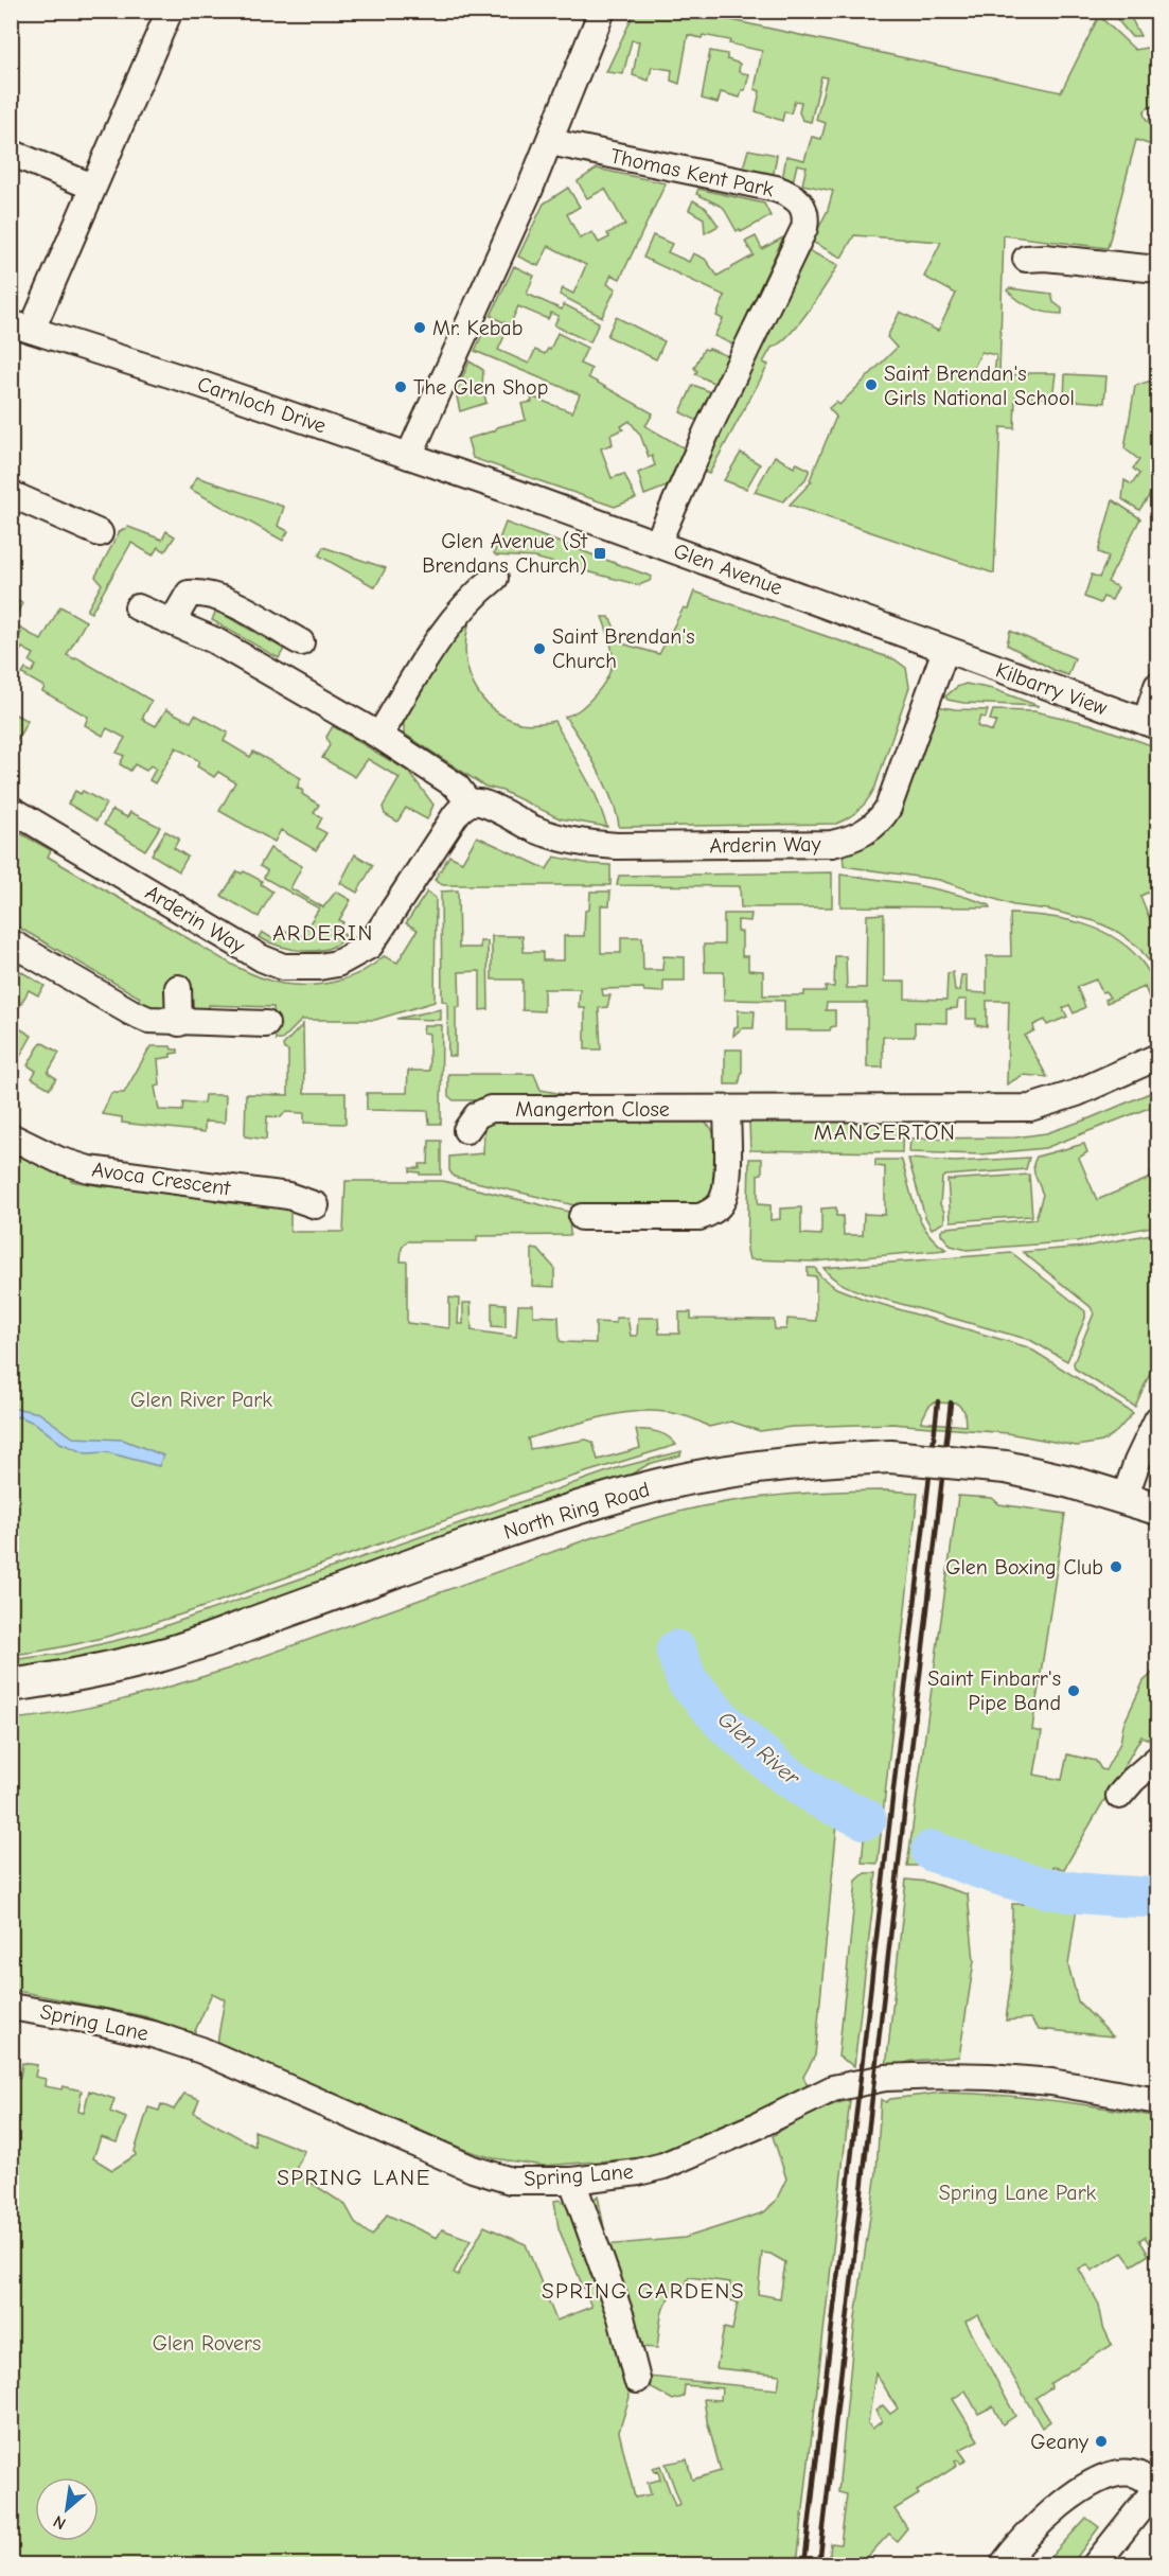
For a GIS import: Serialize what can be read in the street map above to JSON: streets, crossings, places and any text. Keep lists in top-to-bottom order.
{
  "streets": {
    "main road": ["North Ring Road"],
    "street": [
      "Thomas Kent Park",
      "Carnloch Drive",
      "Glen Avenue",
      "Kilbarry View",
      "Arderin Way",
      "Mangerton Close",
      "Avoca Crescent",
      "Spring Lane"
    ]
  },
  "crossings": [
    ["Thomas Kent Park", "Glen Avenue"],
    ["Carnloch Drive", "Glen Avenue"],
    ["Glen Avenue", "Kilbarry View"],
    ["Glen Avenue", "Arderin Way"],
    ["Kilbarry View", "Arderin Way"]
  ],
  "districts": [
    "ARDERIN",
    "MANGERTON",
    "SPRING LANE",
    "SPRING GARDENS"
  ],
  "water": ["Glen River"],
  "parks": ["Glen River Park", "Spring Lane Park", "Glen Rovers"],
  "places": {
    "other": [
      "Mr. Kebab",
      "Saint Brendan's Girls National School",
      "The Glen Shop",
      "Saint Brendan's Church",
      "Glen Boxing Club",
      "Saint Finbarr's Pipe Band",
      "Geany"
    ],
    "transit": ["Glen Avenue (St Brendans Church)"]
  },
  "north": "bottom left"
}
